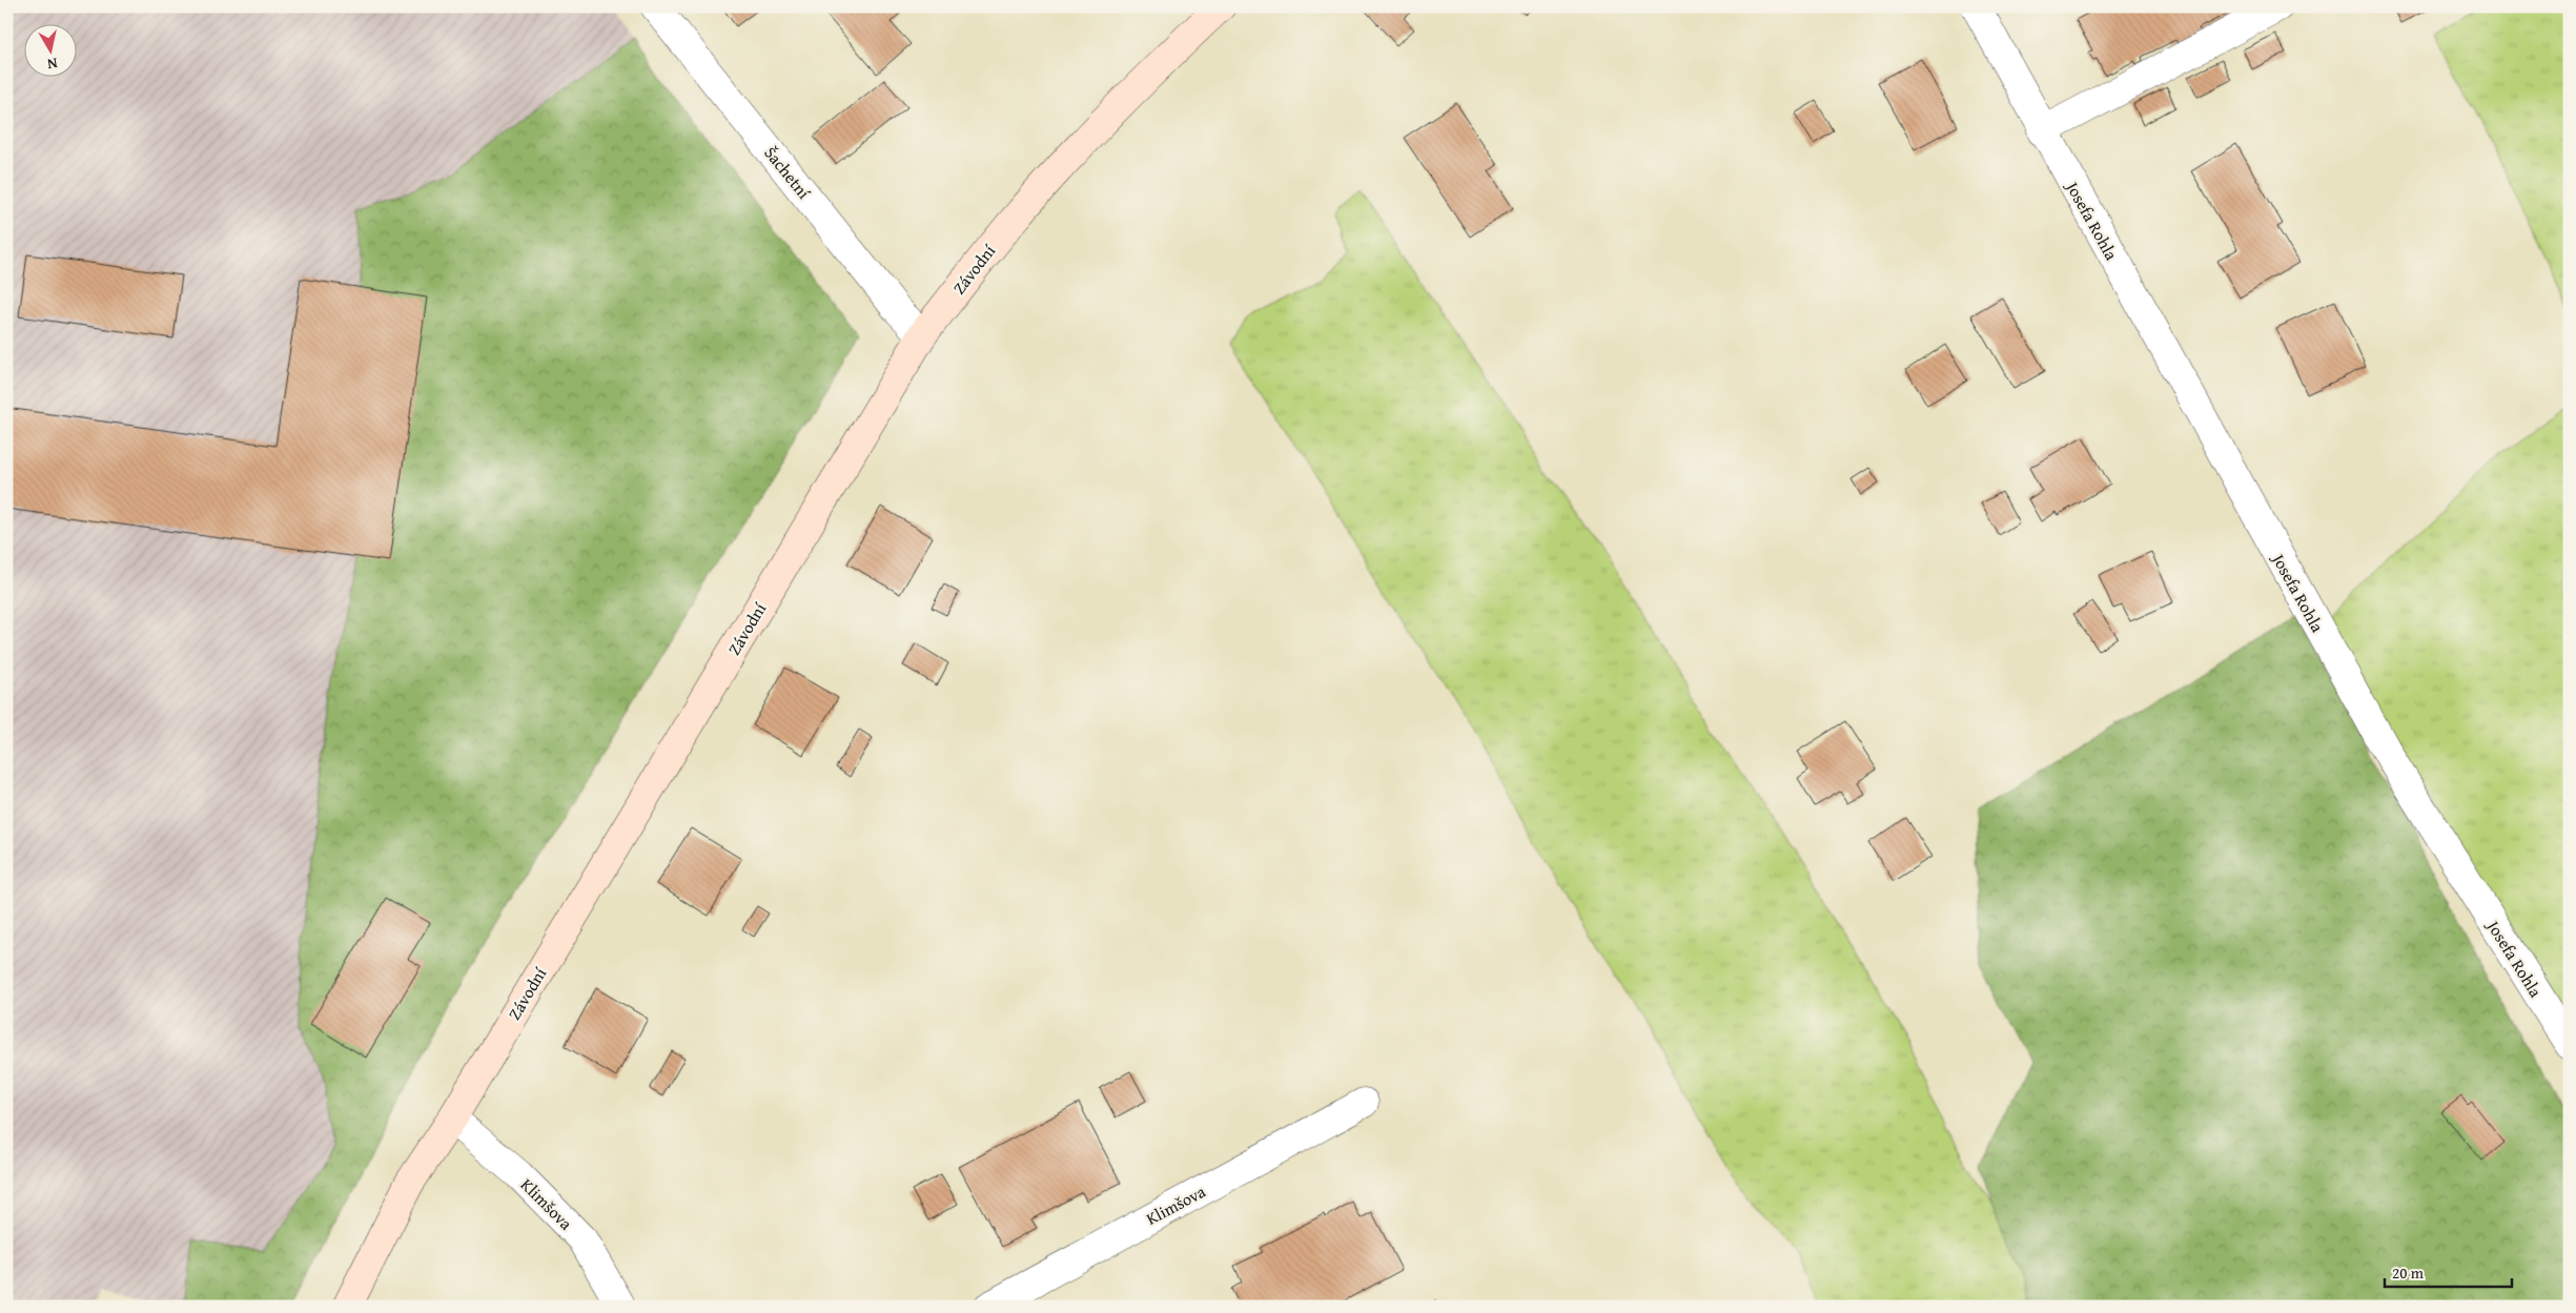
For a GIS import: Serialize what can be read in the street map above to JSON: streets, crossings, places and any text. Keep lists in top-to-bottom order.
{
  "streets": {
    "street": [
      "Šachetní",
      "Josefa Rohla",
      "Závodní",
      "Klimšova"
    ]
  },
  "crossings": [
    ["Šachetní", "Závodní"],
    ["Závodní", "Klimšova"]
  ],
  "scale_bar": "20 m",
  "north": "bottom"
}
